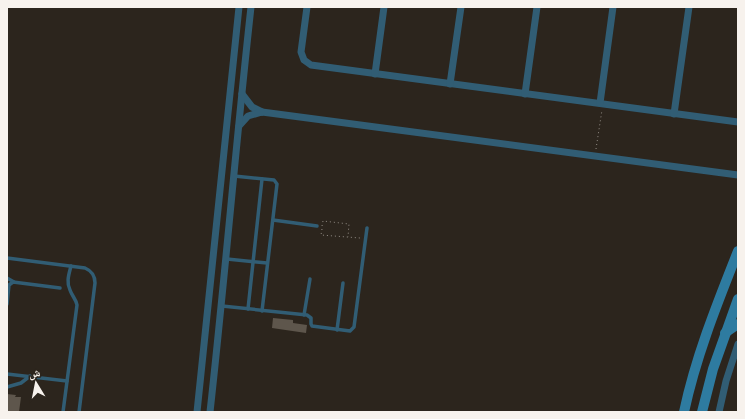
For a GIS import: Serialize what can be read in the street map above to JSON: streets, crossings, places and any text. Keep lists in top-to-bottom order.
{
  "north": "top"
}
